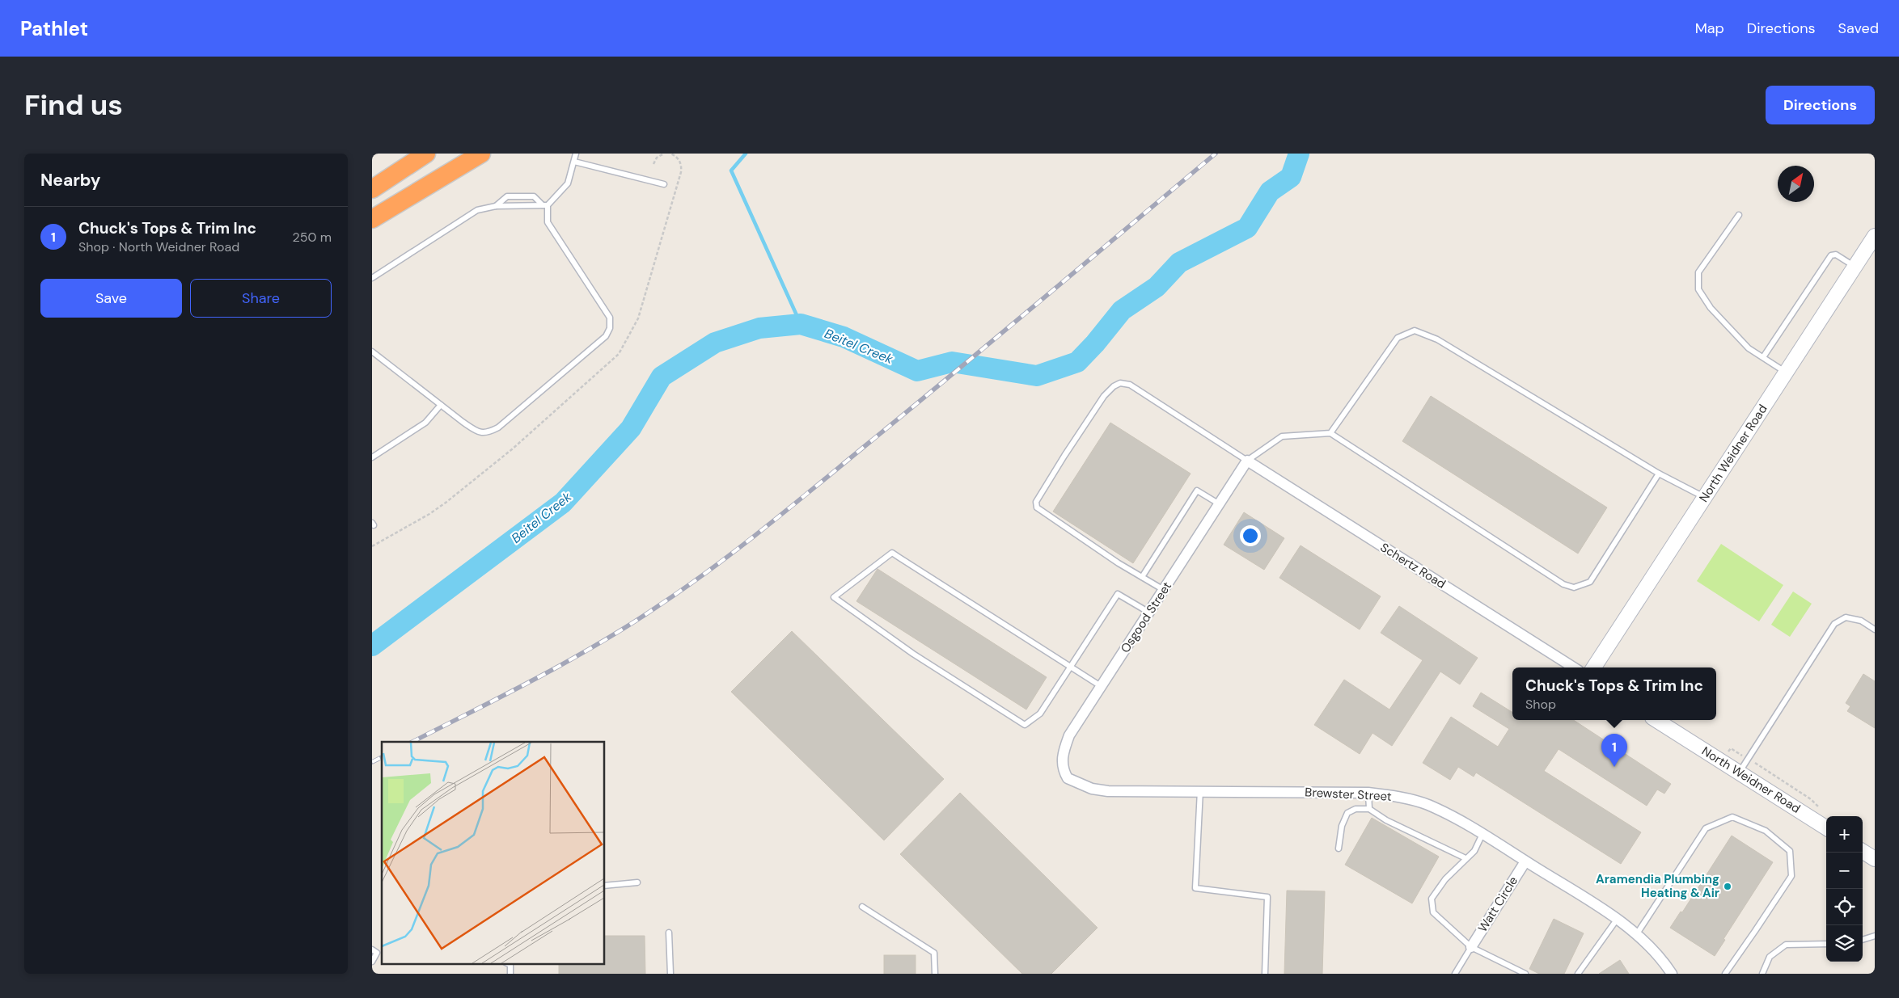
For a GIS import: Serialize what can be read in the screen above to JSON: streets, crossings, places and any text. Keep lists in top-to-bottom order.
{
  "streets": {
    "street": [
      "North Weidner Road",
      "Schertz Road",
      "Osgood Street",
      "Brewster Street",
      "Watt Circle"
    ]
  },
  "crossings": [
    ["Schertz Road", "Osgood Street"],
    ["Osgood Street", "Brewster Street"],
    ["Brewster Street", "Watt Circle"]
  ],
  "water": ["Beitel Creek"],
  "places": ["Aramendia Plumbing Heating & Air"],
  "north": "top right",
  "page": {
    "header": "Pathlet",
    "nav": ["Map", "Directions", "Saved"],
    "buttons": [
      "Directions",
      ["Save", "Share"]
    ],
    "title": "Find us",
    "heading": "Nearby",
    "list": [
      {
        "mark": "1",
        "name": "Chuck's Tops & Trim Inc",
        "note": "Shop · North Weidner Road",
        "value": "250 m"
      }
    ],
    "popup": ["Chuck's Tops & Trim Inc", "Shop"],
    "pins": "1",
    "map_buttons": ["+", "−"]
  }
}
